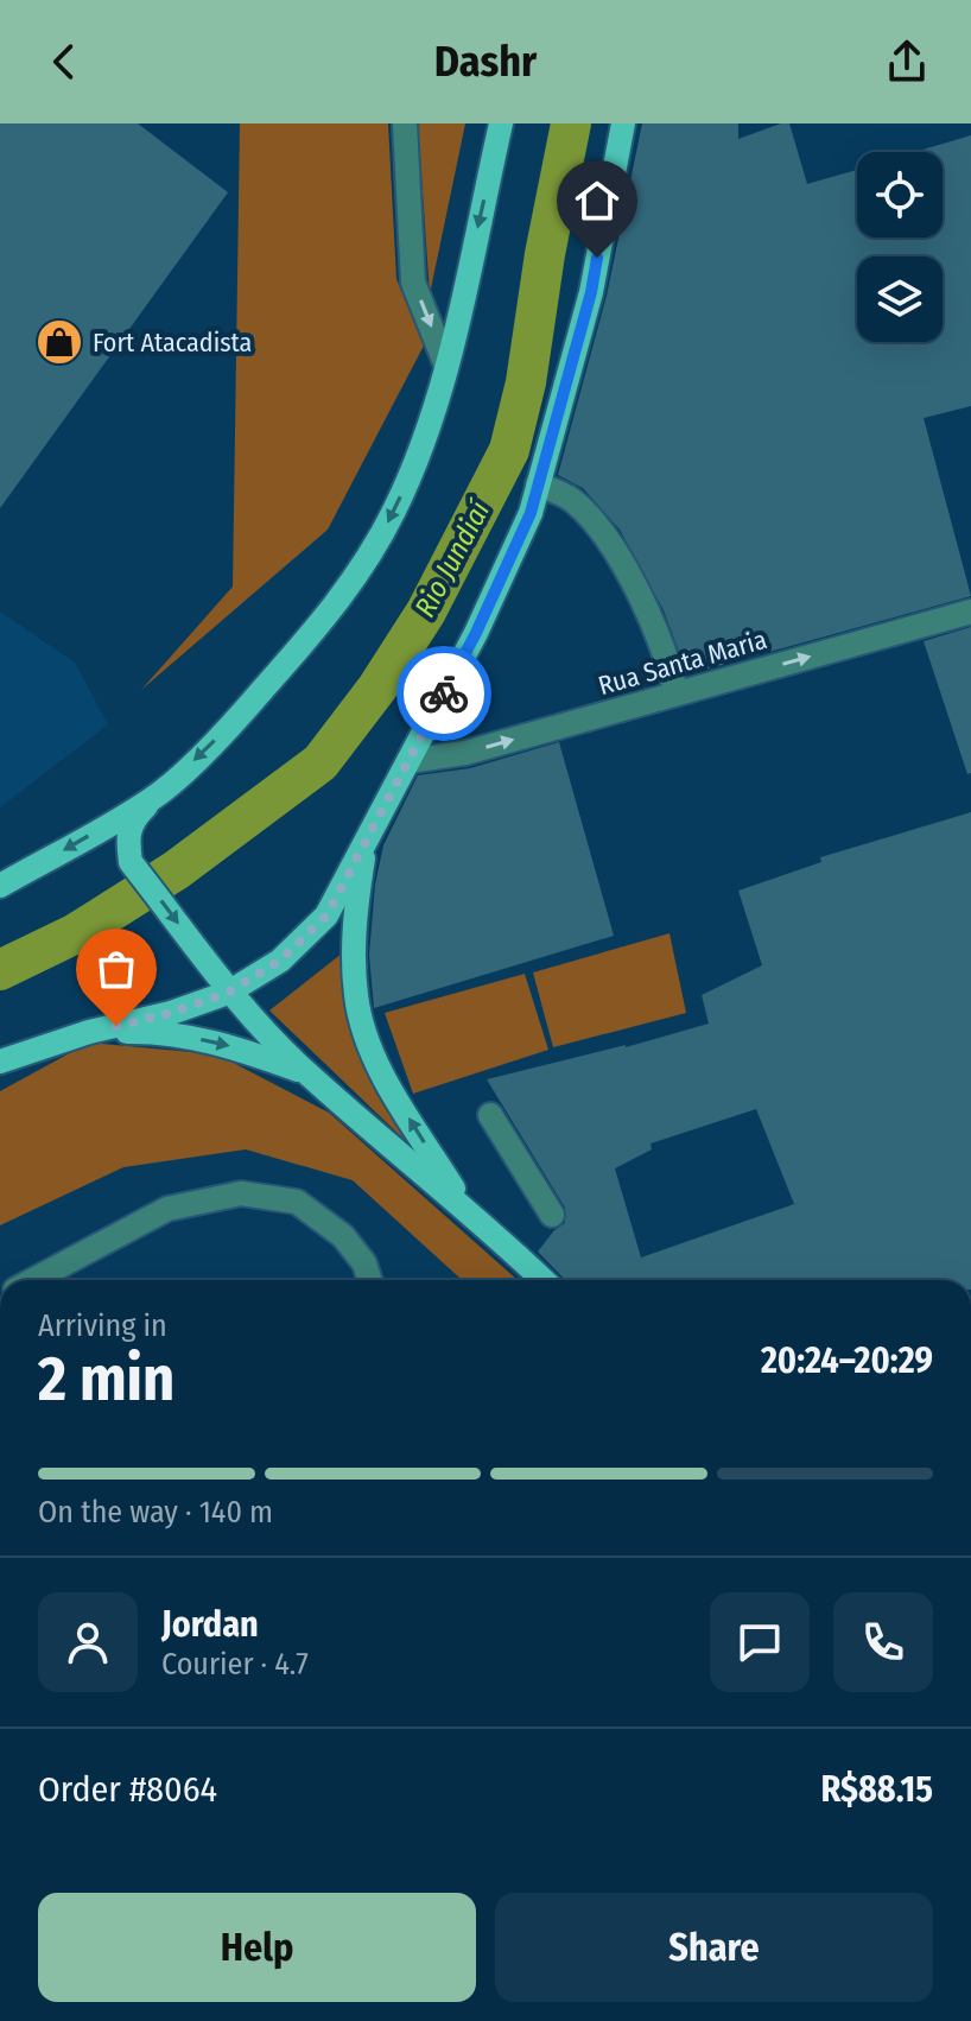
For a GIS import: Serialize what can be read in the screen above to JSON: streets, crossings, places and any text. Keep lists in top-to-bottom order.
{
  "streets": {
    "street": ["Rua Santa Maria"]
  },
  "one_way": ["Rua Santa Maria"],
  "water": ["Rio Jundiaí"],
  "places": {
    "shop": ["Fort Atacadista"]
  },
  "page": {
    "header": "Dashr",
    "heading": ["2 min", "Arriving in", "20:24–20:29"],
    "panel": [
      "Jordan",
      "Courier · 4.7",
      "Order #8064",
      "R$88.15"
    ],
    "bar": "On the way · 140 m",
    "buttons": ["Help", "Share"]
  }
}
